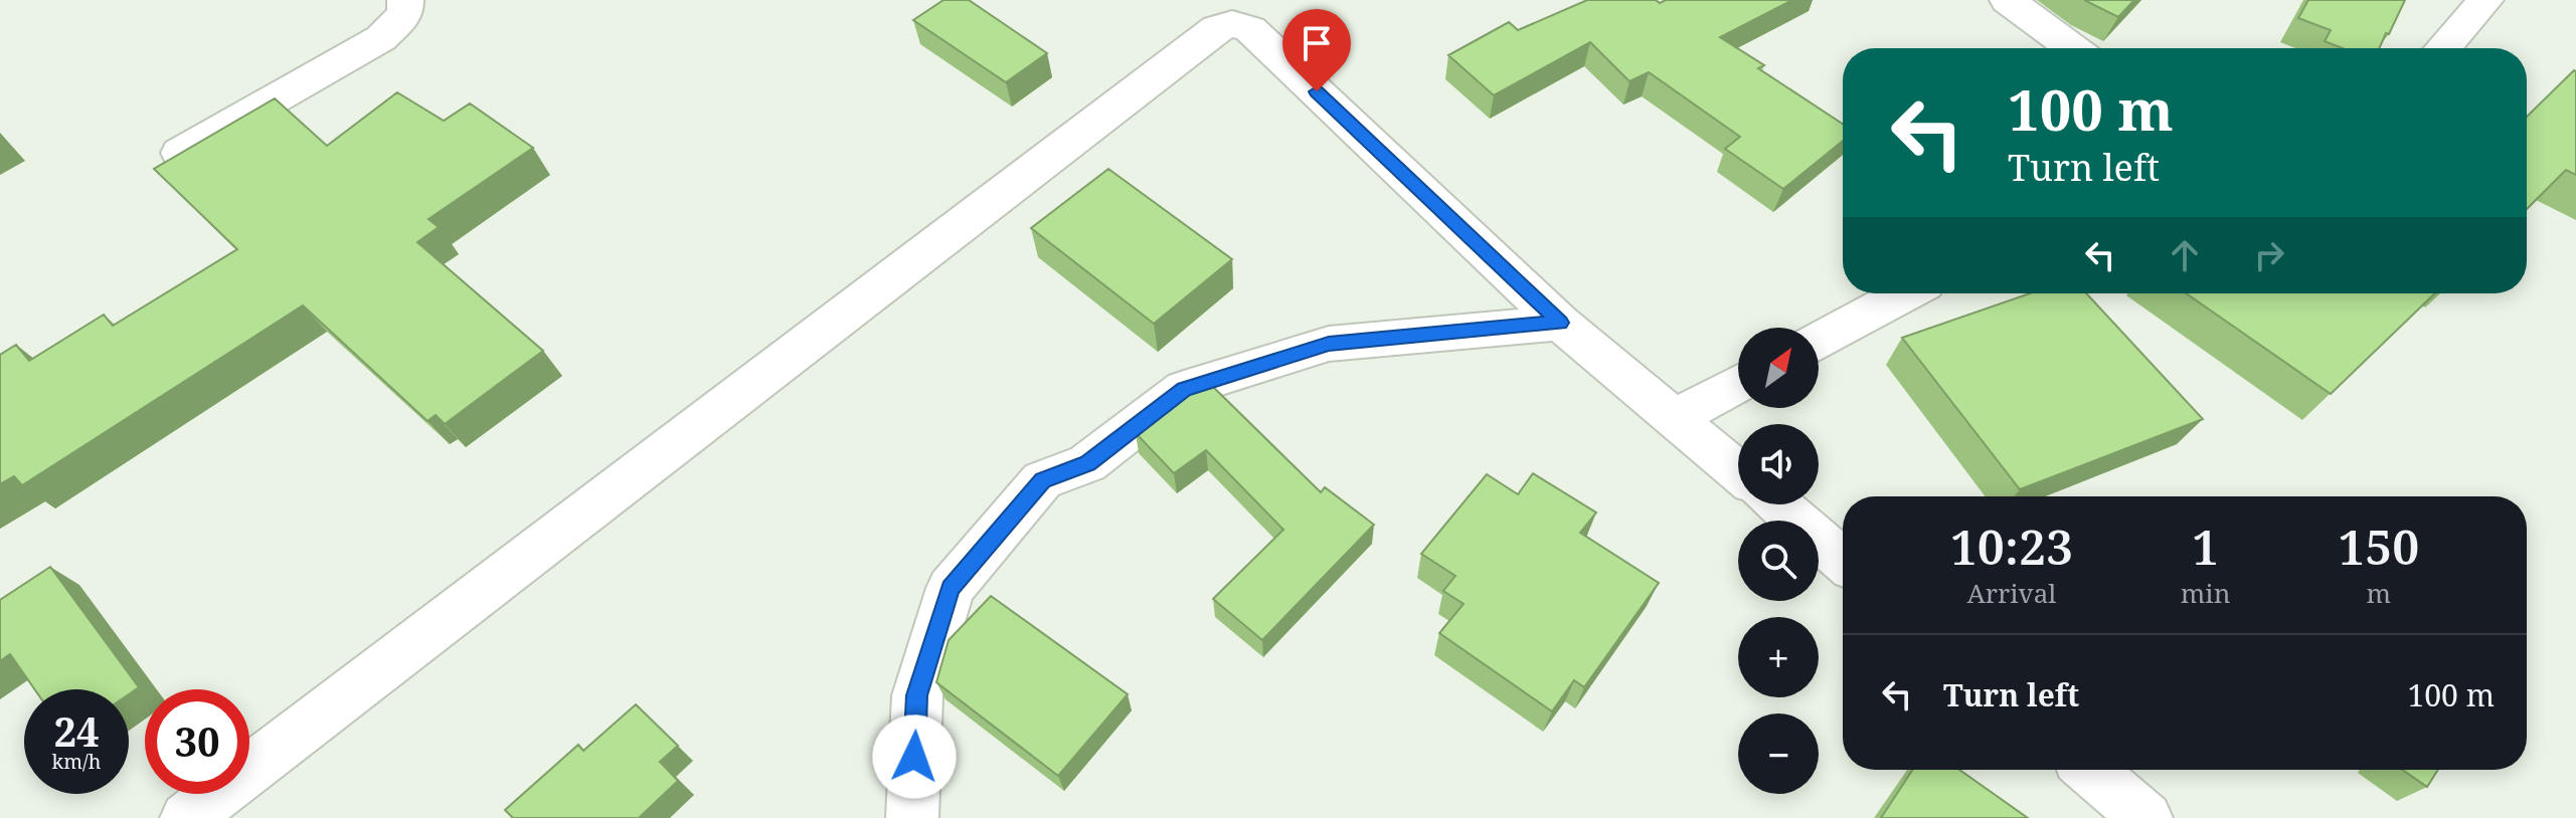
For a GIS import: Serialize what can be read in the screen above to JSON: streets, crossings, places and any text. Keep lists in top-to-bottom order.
{
  "north": "top right",
  "page": {
    "turn": ["100 m", "Turn left"],
    "map_buttons": ["+", "−"],
    "eta": [
      "10:23",
      "Arrival",
      "1",
      "min",
      "150",
      "m"
    ],
    "list": [
      {
        "name": "Turn left",
        "value": "100 m"
      }
    ],
    "speed": "24 km/h",
    "limit": "30"
  }
}
